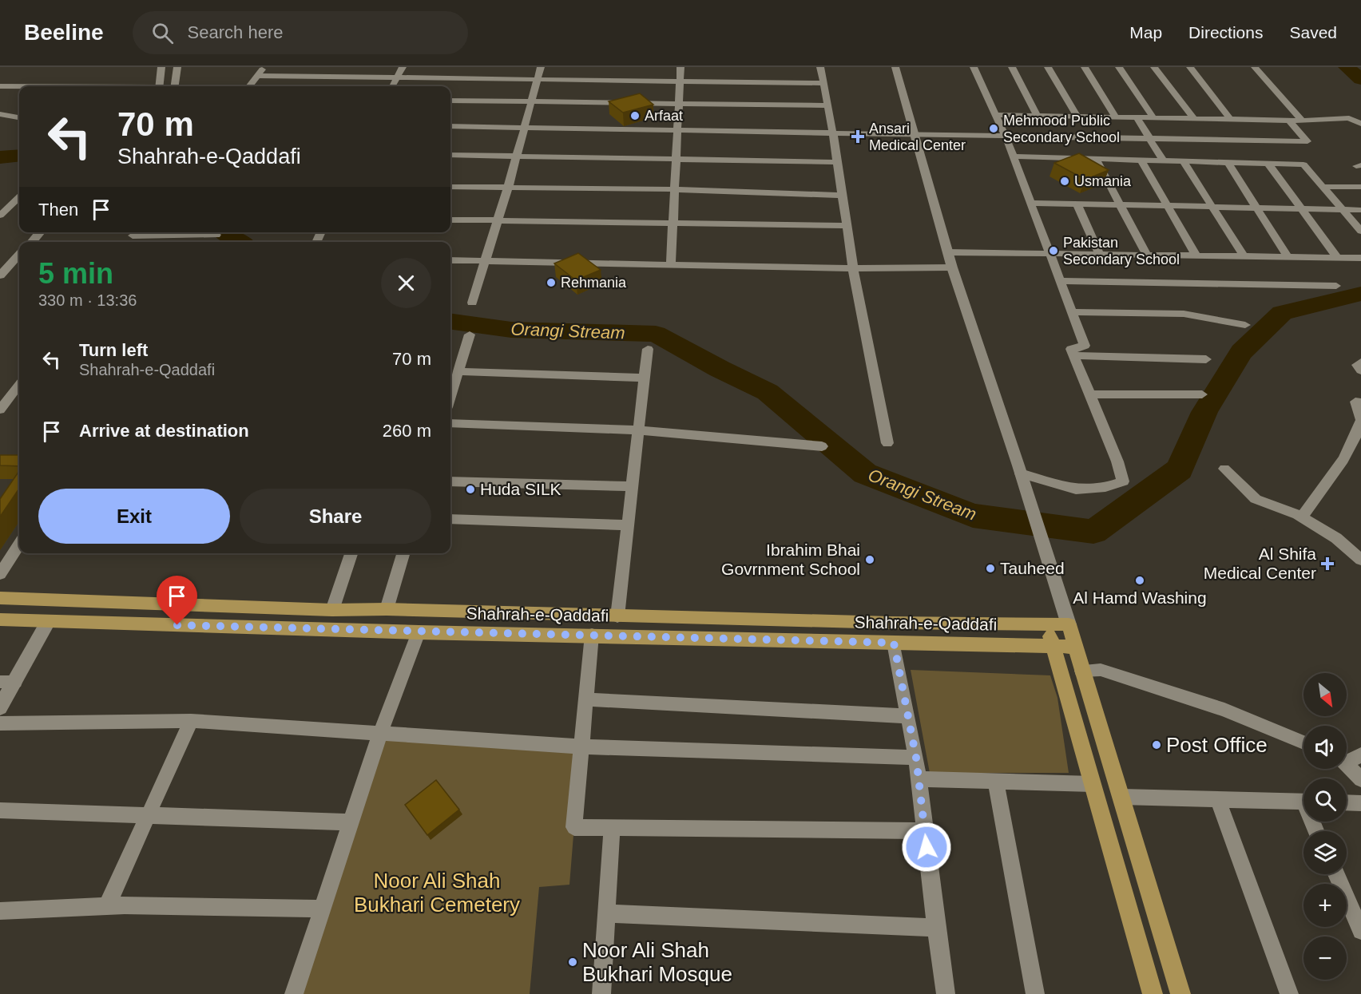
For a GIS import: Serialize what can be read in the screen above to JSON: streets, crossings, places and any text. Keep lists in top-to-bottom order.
{
  "streets": {
    "main road": ["Shahrah-e-Qaddafi"]
  },
  "water": ["Orangi Stream"],
  "parks": ["Noor Ali Shah Bukhari Cemetery"],
  "places": {
    "other": [
      "Arfaat",
      "Mehmood Public Secondary School",
      "Usmania",
      "Pakistan Secondary School",
      "Rehmania",
      "Huda SILK",
      "Ibrahim Bhai Govrnment School",
      "Tauheed",
      "Al Hamd Washing",
      "Post Office",
      "Noor Ali Shah Bukhari Mosque"
    ],
    "health": ["Ansari Medical Center", "Al Shifa Medical Center"]
  },
  "north": "bottom right",
  "page": {
    "header": "Beeline",
    "search": "Search here",
    "nav": ["Map", "Directions", "Saved"],
    "turn": ["70 m", "Shahrah-e-Qaddafi"],
    "then": "Then",
    "heading": ["5 min", "330 m · 13:36"],
    "list": [
      {
        "name": "Turn left",
        "note": "Shahrah-e-Qaddafi",
        "value": "70 m"
      },
      {
        "name": "Arrive at destination",
        "value": "260 m"
      }
    ],
    "buttons": ["Exit", "Share"],
    "map_buttons": ["+", "−"]
  }
}
